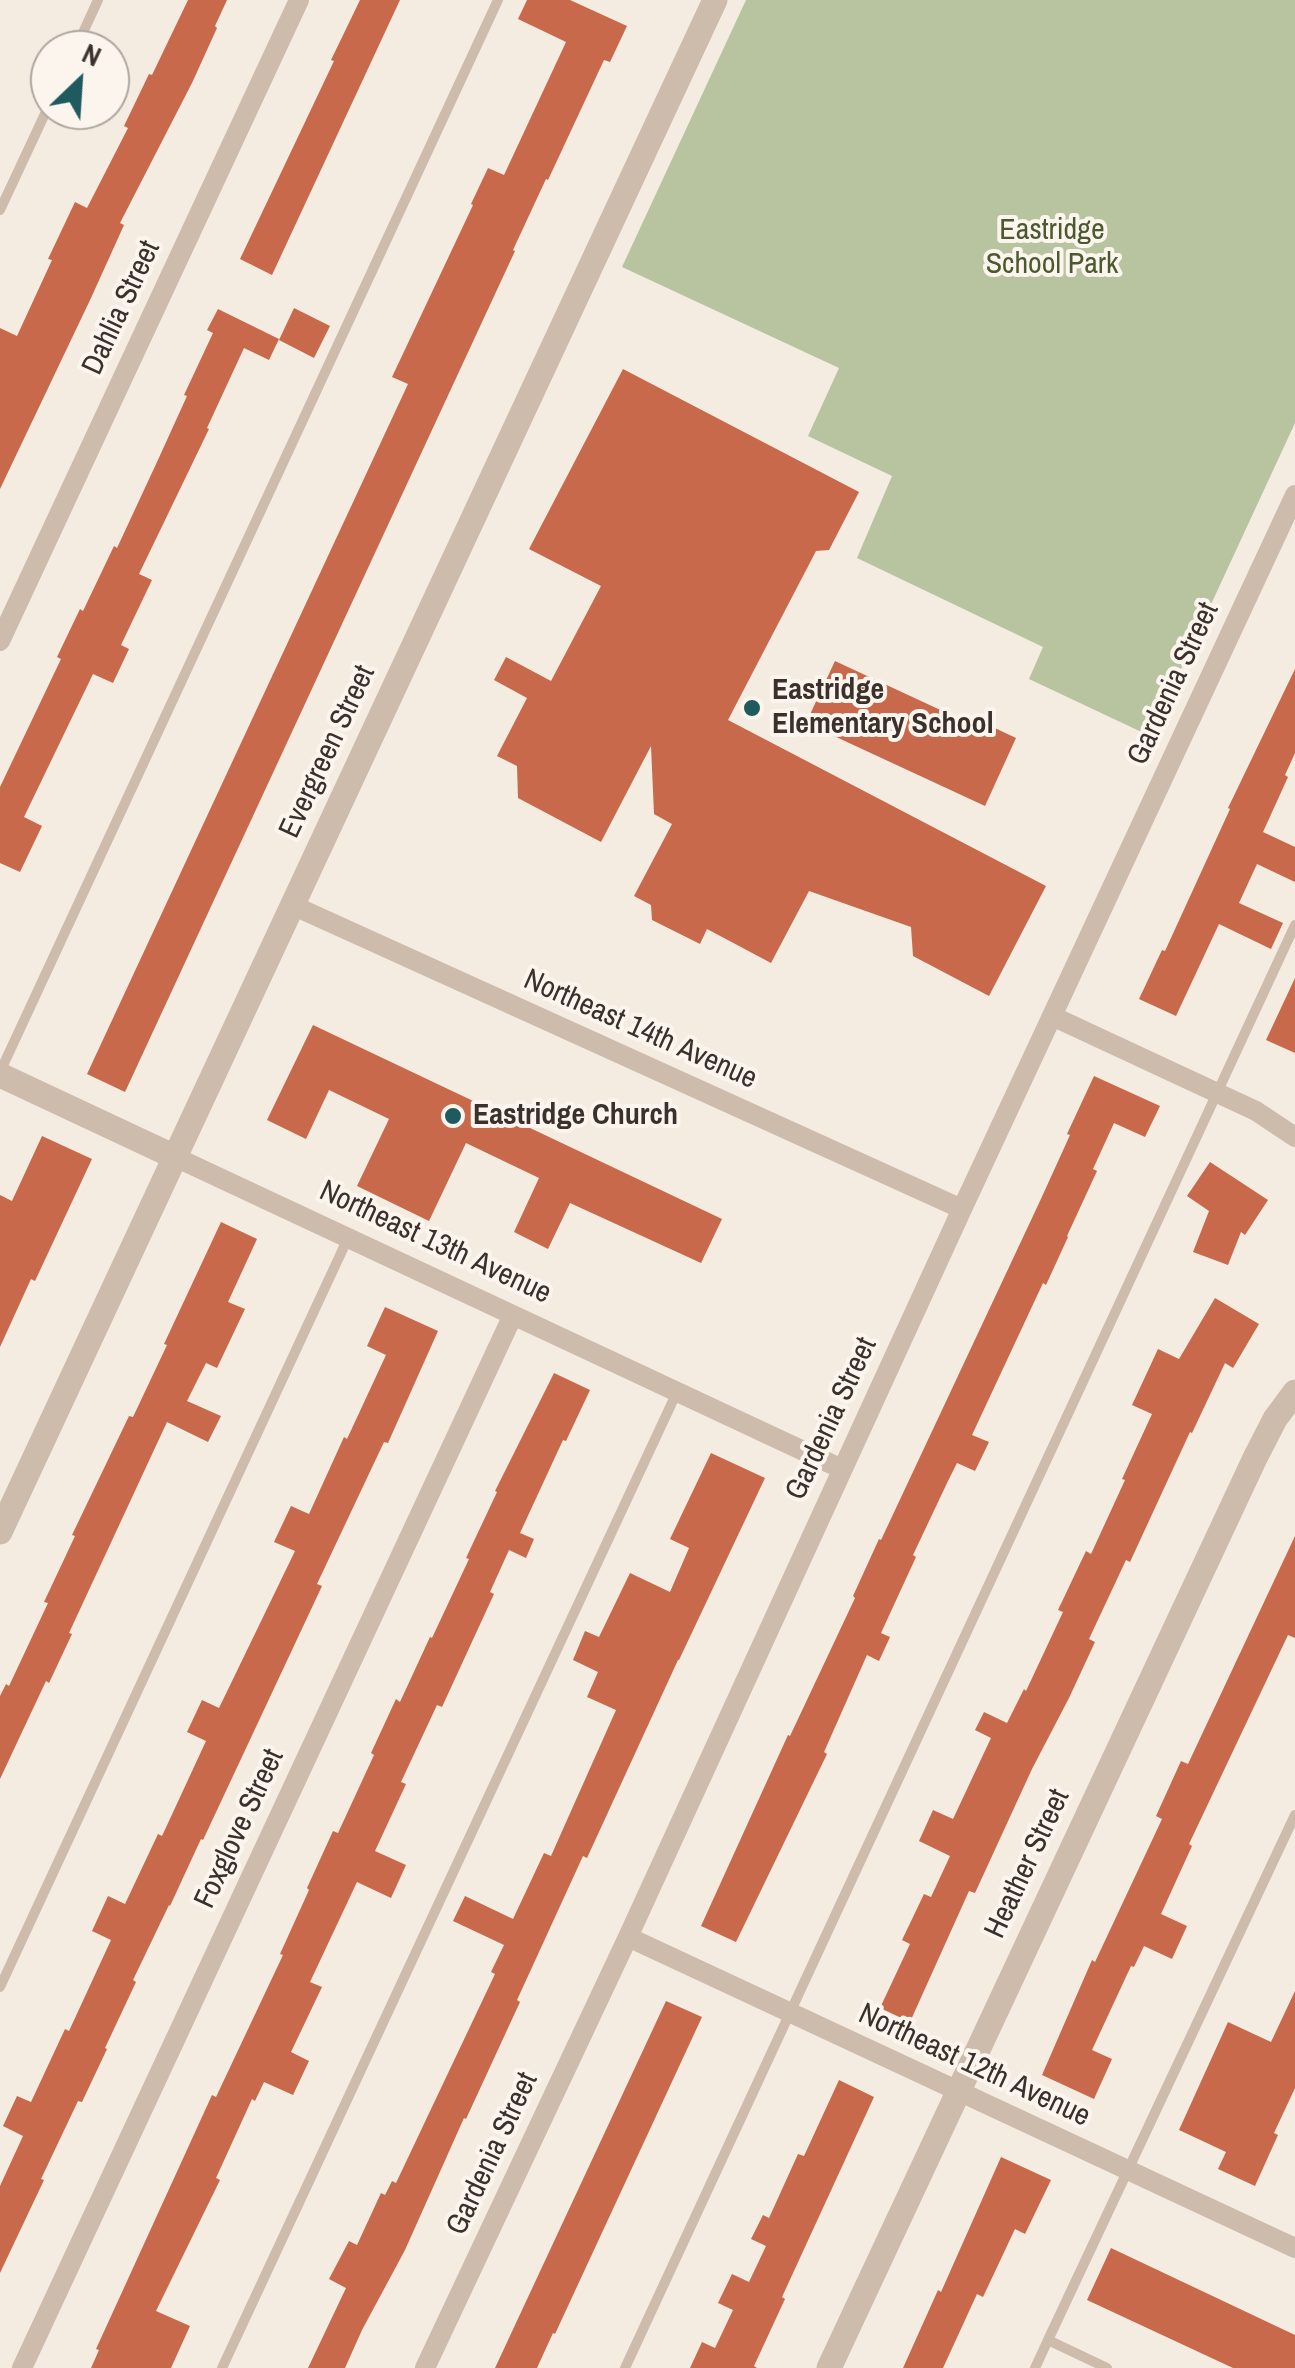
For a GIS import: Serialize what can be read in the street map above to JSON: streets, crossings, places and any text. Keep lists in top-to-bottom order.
{
  "streets": {
    "street": [
      "Dahlia Street",
      "Gardenia Street",
      "Evergreen Street",
      "Northeast 14th Avenue",
      "Northeast 13th Avenue",
      "Foxglove Street",
      "Heather Street",
      "Northeast 12th Avenue"
    ]
  },
  "crossings": [
    ["Gardenia Street", "Northeast 14th Avenue"],
    ["Gardenia Street", "Northeast 13th Avenue"],
    ["Gardenia Street", "Northeast 12th Avenue"],
    ["Evergreen Street", "Northeast 14th Avenue"],
    ["Evergreen Street", "Northeast 13th Avenue"],
    ["Northeast 13th Avenue", "Foxglove Street"],
    ["Heather Street", "Northeast 12th Avenue"]
  ],
  "parks": ["Eastridge School Park"],
  "places": ["Eastridge Elementary School", "Eastridge Church"],
  "north": "top right"
}
